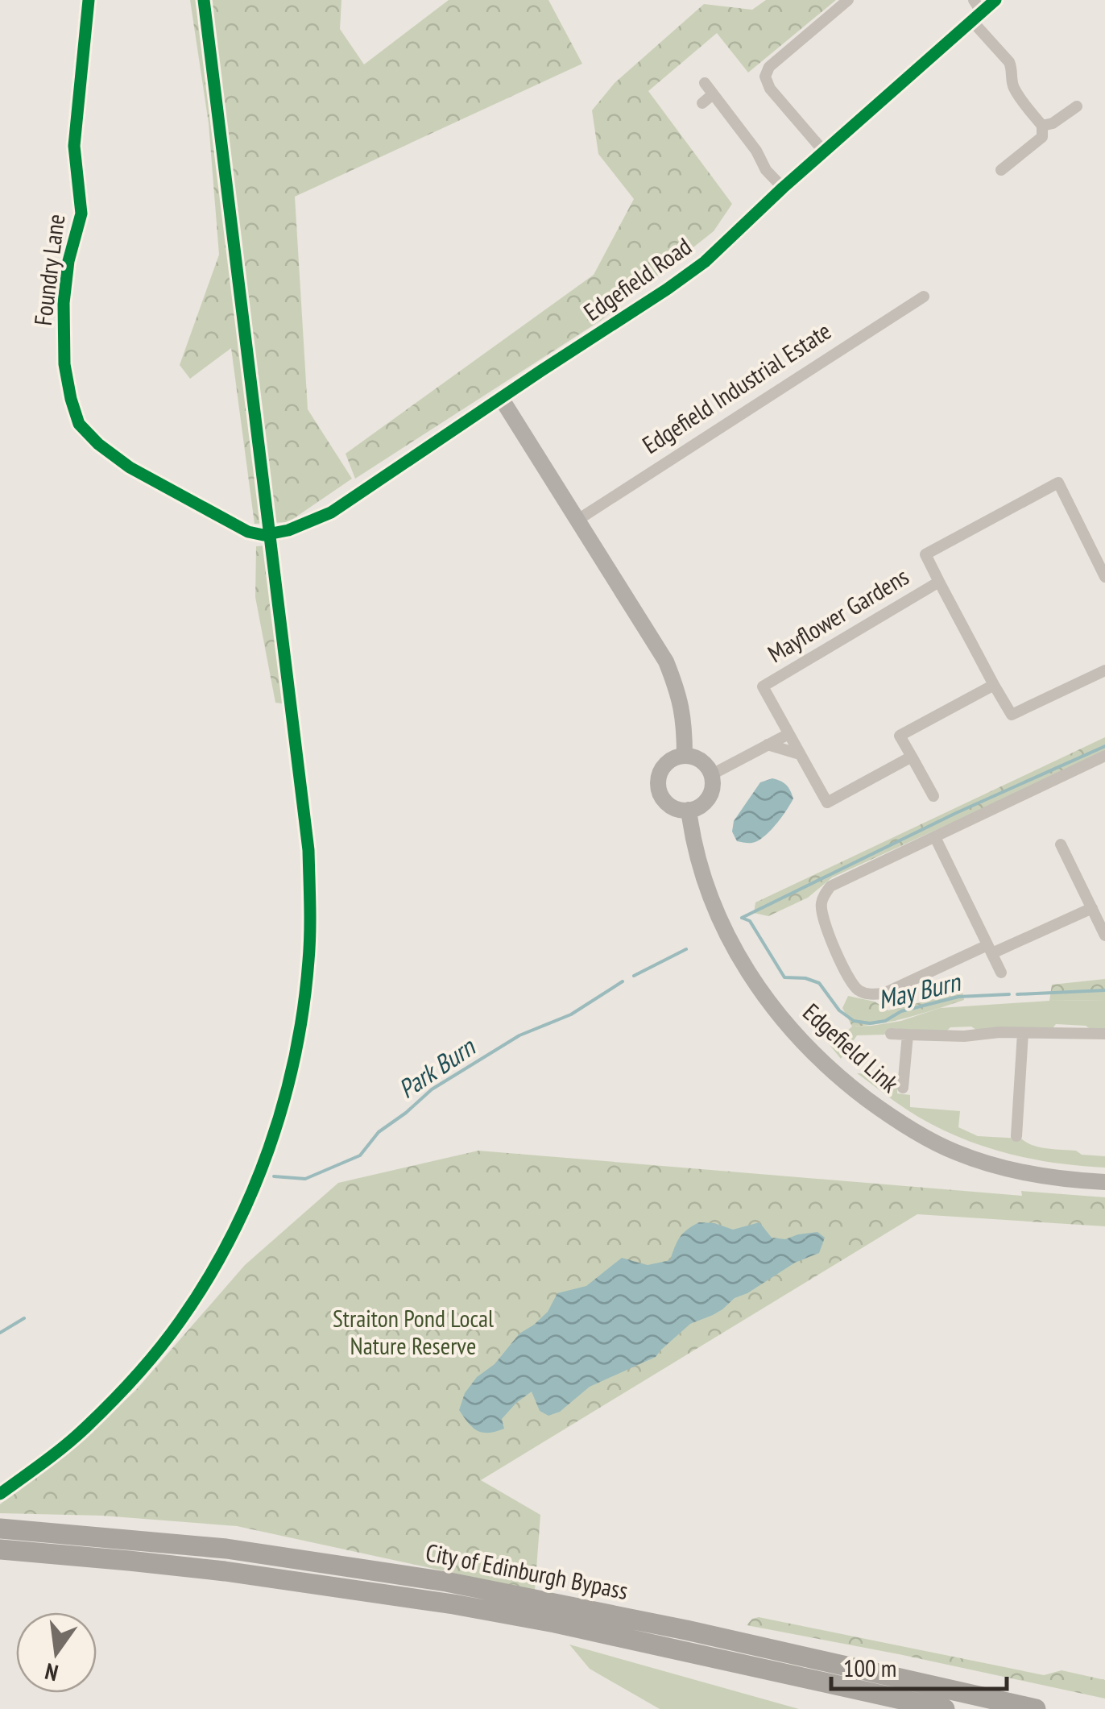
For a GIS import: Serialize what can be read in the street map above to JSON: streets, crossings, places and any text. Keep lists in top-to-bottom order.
{
  "streets": {
    "highway": ["City of Edinburgh Bypass"],
    "street": [
      "Foundry Lane",
      "Edgefield Road",
      "Edgefield Industrial Estate",
      "Mayflower Gardens",
      "Edgefield Link"
    ]
  },
  "crossings": [
    ["Foundry Lane", "Edgefield Road"]
  ],
  "water": ["May Burn", "Park Burn"],
  "parks": ["Straiton Pond Local Nature Reserve"],
  "scale_bar": "100 m",
  "north": "bottom"
}
